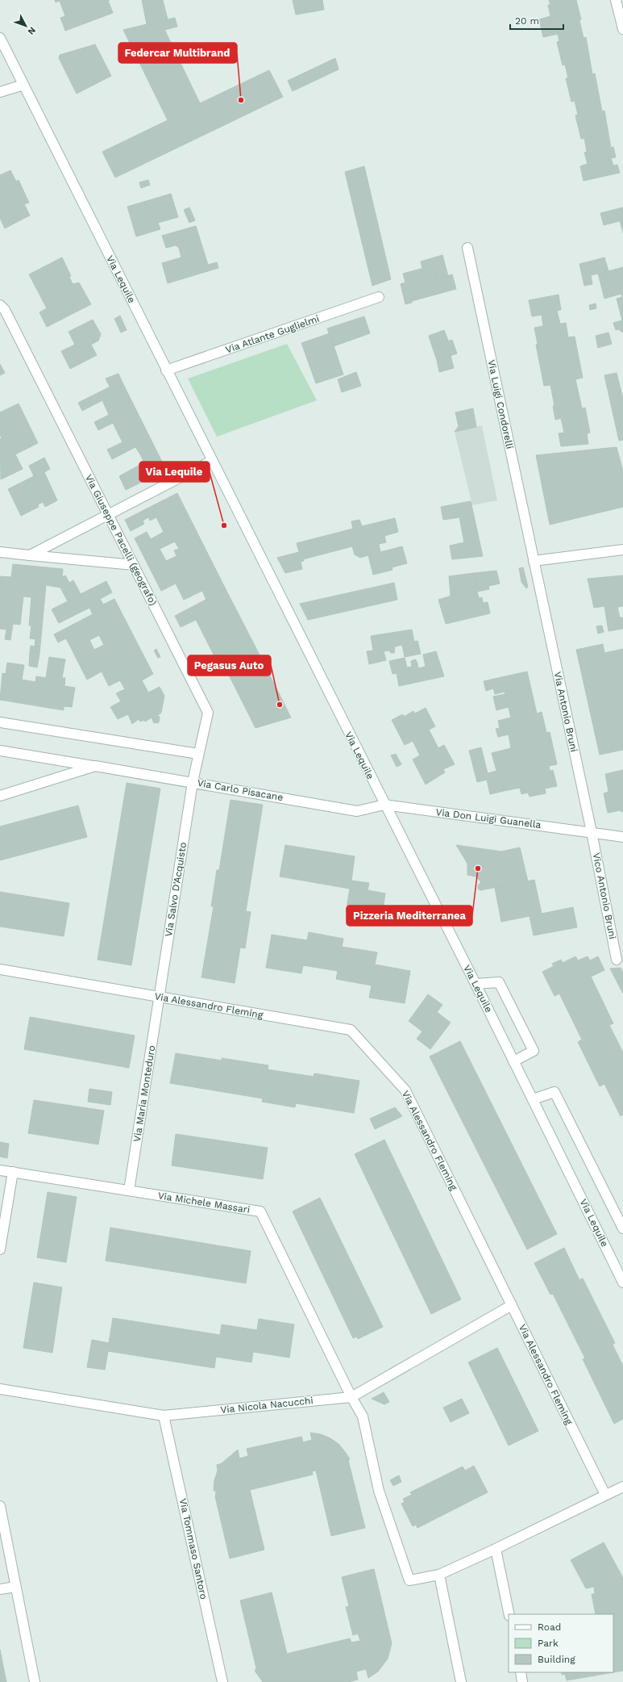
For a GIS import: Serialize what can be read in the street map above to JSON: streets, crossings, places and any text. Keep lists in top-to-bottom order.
{
  "streets": {
    "street": [
      "Via Lequile",
      "Via Atlante Guglielmi",
      "Via Luigi Condorelli",
      "Via Giuseppe Pacelli (geografo)",
      "Via Antonio Bruni",
      "Via Carlo Pisacane",
      "Via Don Luigi Guanella",
      "Via Salvo D'Acquisto",
      "Vico Antonio Bruni",
      "Via Alessandro Fleming",
      "Via Maria Monteduro",
      "Via Michele Massari",
      "Via Nicola Nacucchi",
      "Via Tommaso Santoro"
    ]
  },
  "crossings": [
    ["Via Lequile", "Via Atlante Guglielmi"],
    ["Via Lequile", "Via Carlo Pisacane"],
    ["Via Lequile", "Via Don Luigi Guanella"],
    ["Via Luigi Condorelli", "Via Antonio Bruni"],
    ["Via Giuseppe Pacelli (geografo)", "Via Carlo Pisacane"],
    ["Via Giuseppe Pacelli (geografo)", "Via Salvo D'Acquisto"],
    ["Via Antonio Bruni", "Via Don Luigi Guanella"],
    ["Via Antonio Bruni", "Vico Antonio Bruni"],
    ["Via Carlo Pisacane", "Via Don Luigi Guanella"],
    ["Via Carlo Pisacane", "Via Salvo D'Acquisto"],
    ["Via Don Luigi Guanella", "Vico Antonio Bruni"],
    ["Via Salvo D'Acquisto", "Via Alessandro Fleming"],
    ["Via Salvo D'Acquisto", "Via Maria Monteduro"],
    ["Via Alessandro Fleming", "Via Maria Monteduro"],
    ["Via Alessandro Fleming", "Via Nicola Nacucchi"],
    ["Via Maria Monteduro", "Via Michele Massari"],
    ["Via Michele Massari", "Via Nicola Nacucchi"],
    ["Via Nicola Nacucchi", "Via Tommaso Santoro"]
  ],
  "places": [
    "Federcar Multibrand",
    "Via Lequile",
    "Pegasus Auto",
    "Pizzeria Mediterranea"
  ],
  "legend": ["Road", "Park", "Building"],
  "scale_bar": "20 m",
  "north": "bottom right"
}
